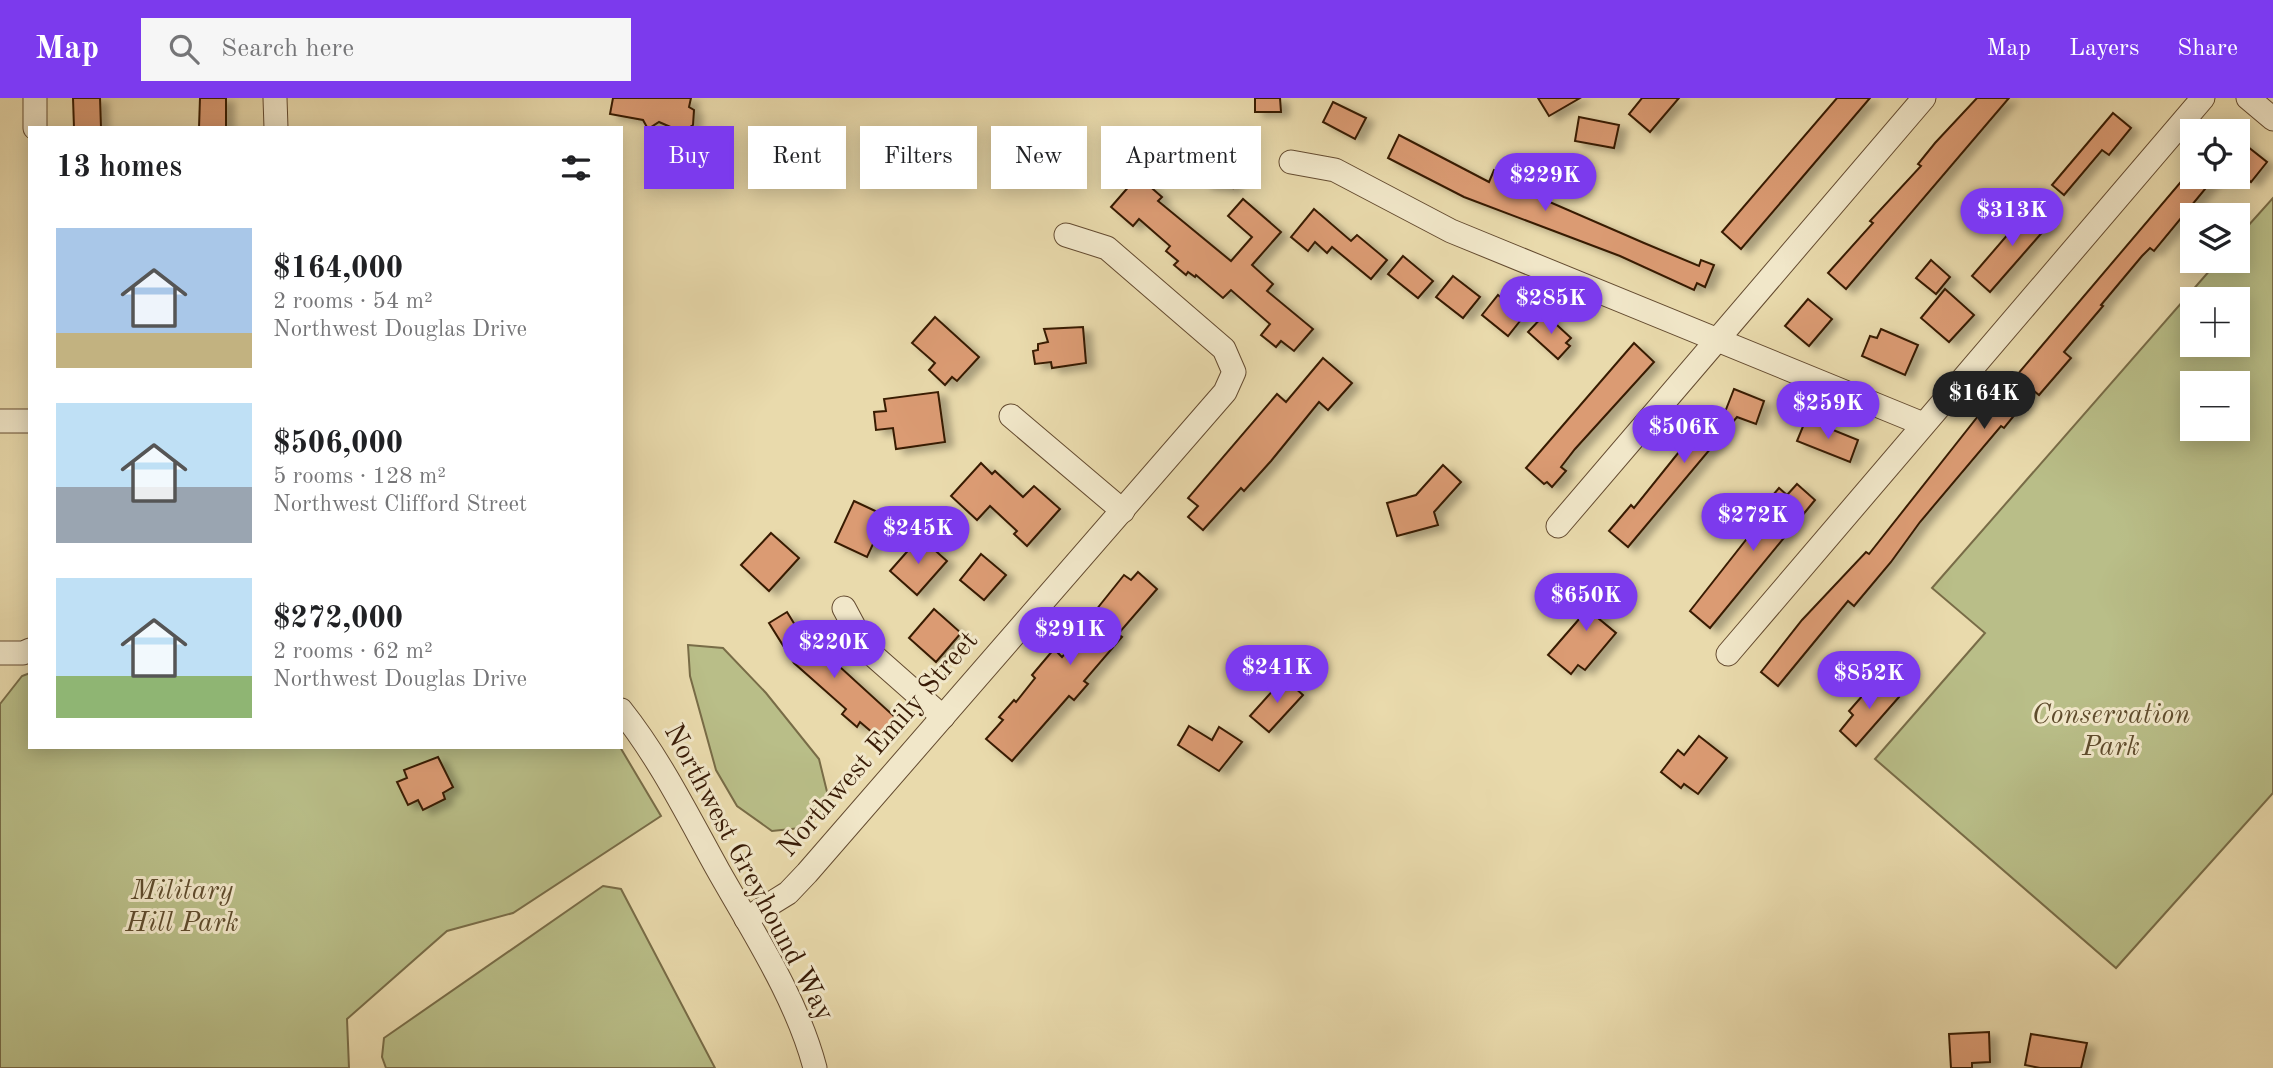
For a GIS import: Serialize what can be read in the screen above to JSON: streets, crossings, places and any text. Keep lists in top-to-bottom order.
{
  "streets": {
    "street": ["Northwest Emily Street", "Northwest Greyhound Way"]
  },
  "crossings": [
    ["Northwest Emily Street", "Northwest Greyhound Way"]
  ],
  "parks": ["Conservation Park", "Military Hill Park"],
  "page": {
    "header": "Map",
    "search": "Search here",
    "nav": ["Map", "Layers", "Share"],
    "map_buttons": ["+", "−"],
    "chip": [
      "Buy",
      "Rent",
      "Filters",
      "New",
      "Apartment"
    ],
    "heading": "13 homes",
    "price": [
      "$229K",
      "$313K",
      "$285K",
      "$164K",
      "$259K",
      "$506K",
      "$272K",
      "$245K",
      "$650K",
      "$291K",
      "$220K",
      "$241K",
      "$852K"
    ],
    "list": [
      {
        "name": "$164,000",
        "note": "2 rooms · 54 m² · Northwest Douglas Drive"
      },
      {
        "name": "$506,000",
        "note": "5 rooms · 128 m² · Northwest Clifford Street"
      },
      {
        "name": "$272,000",
        "note": "2 rooms · 62 m² · Northwest Douglas Drive"
      }
    ]
  }
}
